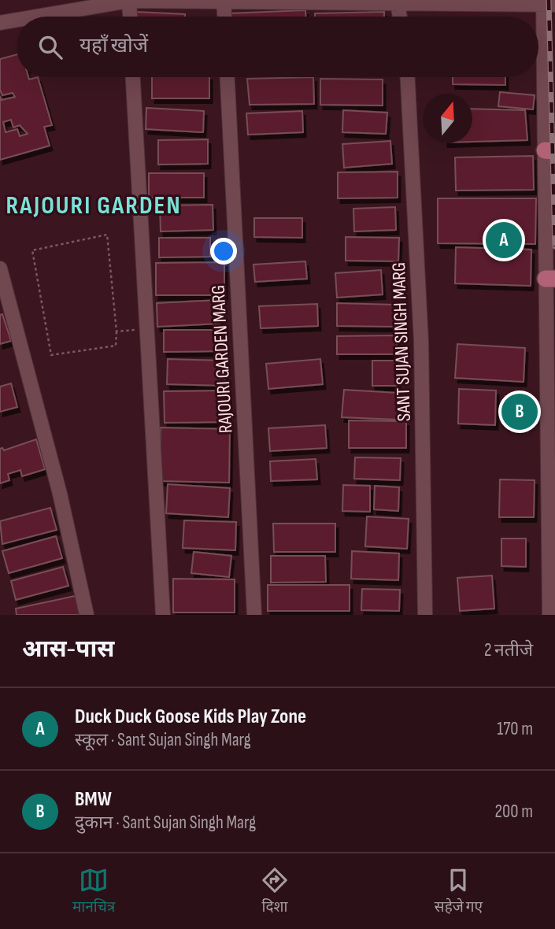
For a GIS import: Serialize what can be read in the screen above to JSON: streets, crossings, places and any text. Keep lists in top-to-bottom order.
{
  "streets": {
    "street": ["SANT SUJAN SINGH MARG", "RAJOURI GARDEN MARG"]
  },
  "districts": ["RAJOURI GARDEN"],
  "north": "top",
  "page": {
    "search": "यहाँ खोजें",
    "pins": ["A", "B"],
    "heading": ["आस-पास", "2 नतीजे"],
    "list": [
      {
        "mark": "A",
        "name": "Duck Duck Goose Kids Play Zone",
        "note": "स्कूल · Sant Sujan Singh Marg",
        "value": "170 m"
      },
      {
        "mark": "B",
        "name": "BMW",
        "note": "दुकान · Sant Sujan Singh Marg",
        "value": "200 m"
      }
    ],
    "nav": ["मानचित्र", "दिशा", "सहेजे गए"]
  }
}
